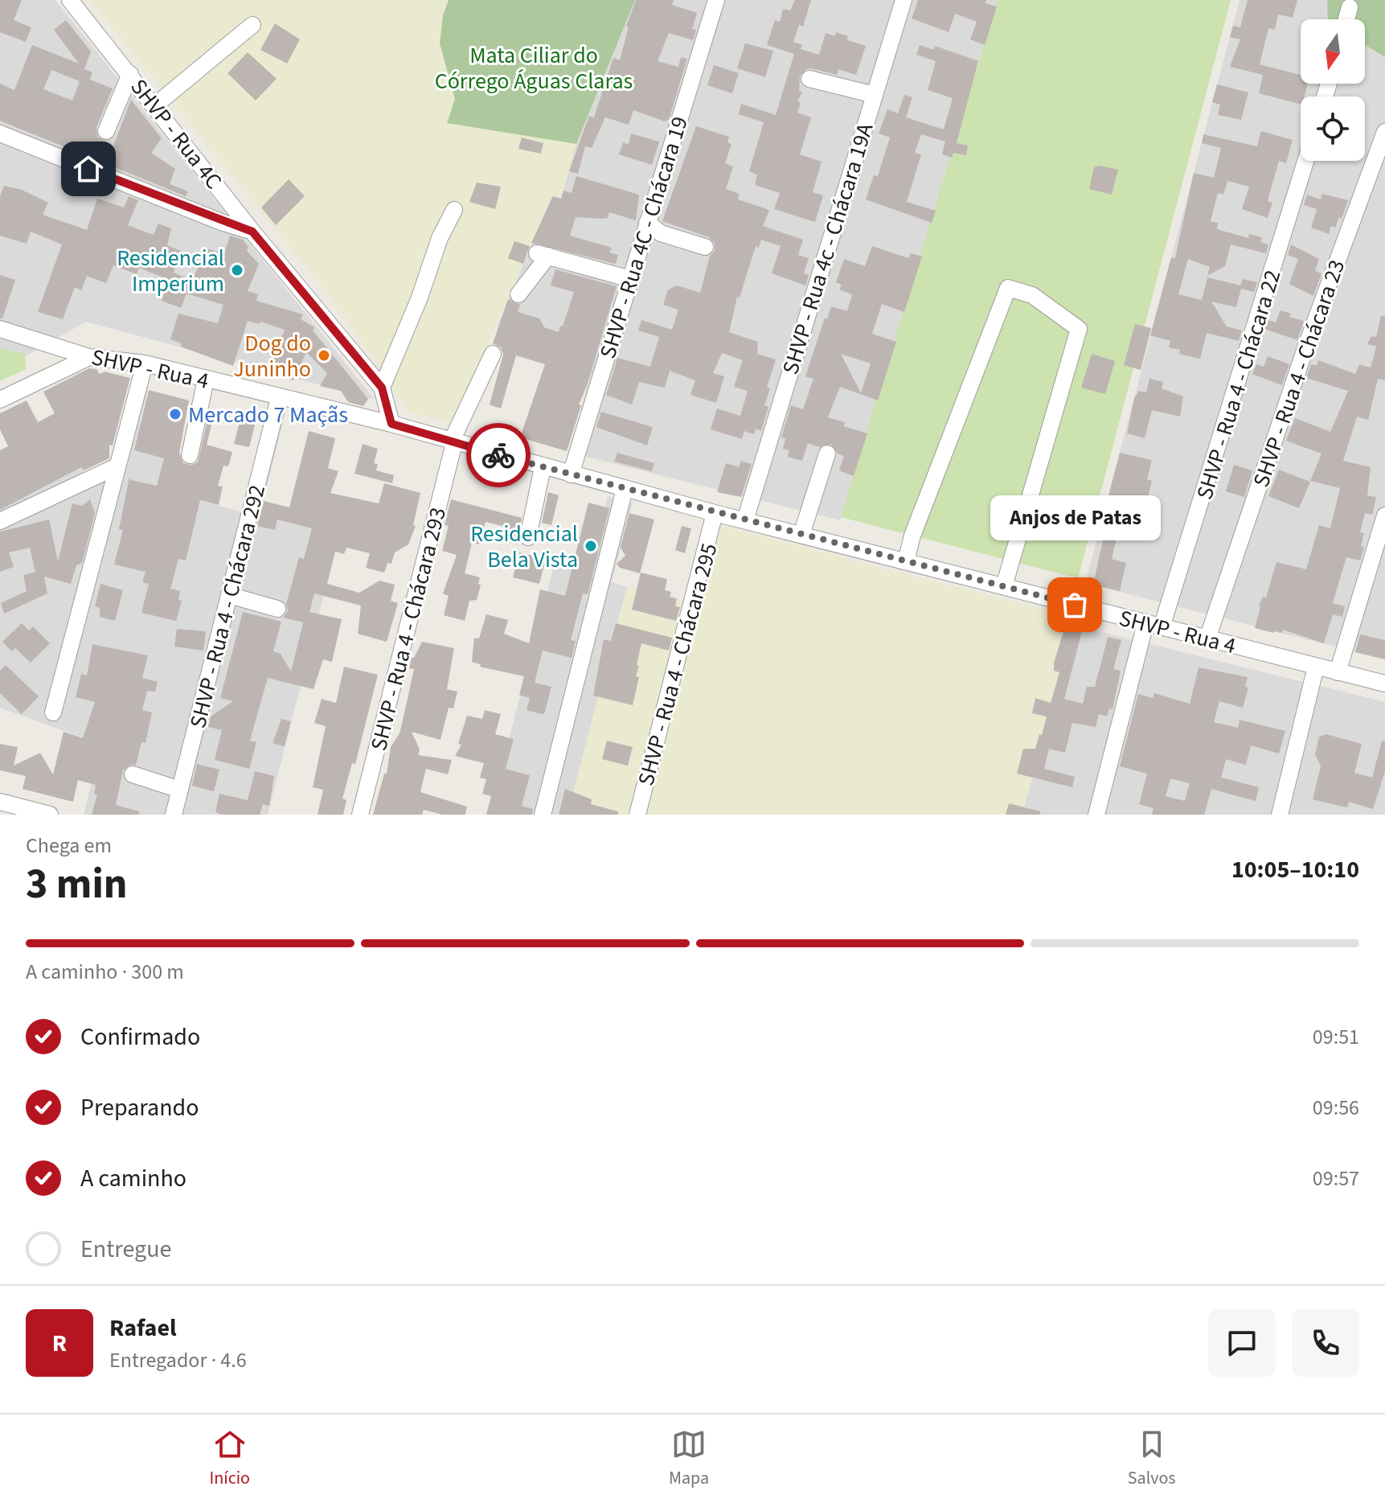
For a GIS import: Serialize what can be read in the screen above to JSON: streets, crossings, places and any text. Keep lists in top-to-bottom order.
{
  "streets": {
    "street": [
      "SHVP - Rua 4C",
      "SHVP - Rua 4C - Chácara 19",
      "SHVP - Rua 4c - Chácara 19A",
      "SHVP - Rua 4",
      "SHVP - Rua 4 - Chácara 23",
      "SHVP - Rua 4 - Chácara 22",
      "SHVP - Rua 4 - Chácara 292",
      "SHVP - Rua 4 - Chácara 293",
      "SHVP - Rua 4 - Chácara 295"
    ]
  },
  "crossings": [
    ["SHVP - Rua 4C", "SHVP - Rua 4"],
    ["SHVP - Rua 4C - Chácara 19", "SHVP - Rua 4"],
    ["SHVP - Rua 4c - Chácara 19A", "SHVP - Rua 4"],
    ["SHVP - Rua 4", "SHVP - Rua 4 - Chácara 23"],
    ["SHVP - Rua 4", "SHVP - Rua 4 - Chácara 22"],
    ["SHVP - Rua 4", "SHVP - Rua 4 - Chácara 292"],
    ["SHVP - Rua 4", "SHVP - Rua 4 - Chácara 293"],
    ["SHVP - Rua 4", "SHVP - Rua 4 - Chácara 295"]
  ],
  "parks": ["Mata Ciliar do Córrego Águas Claras"],
  "places": [
    "Residencial Imperium",
    "Dog do Juninho",
    "Mercado 7 Maçãs",
    "Residencial Bela Vista",
    "Anjos de Patas"
  ],
  "north": "bottom",
  "page": {
    "bubble": "Anjos de Patas",
    "heading": ["3 min", "Chega em", "10:05–10:10"],
    "panel": ["Rafael", "Entregador · 4.6"],
    "bar": "A caminho · 300 m",
    "list": [
      ["Confirmado", "09:51"],
      ["Preparando", "09:56"],
      ["A caminho", "09:57"],
      "Entregue"
    ],
    "round": "R",
    "tabs": ["Início", "Mapa", "Salvos"]
  }
}
